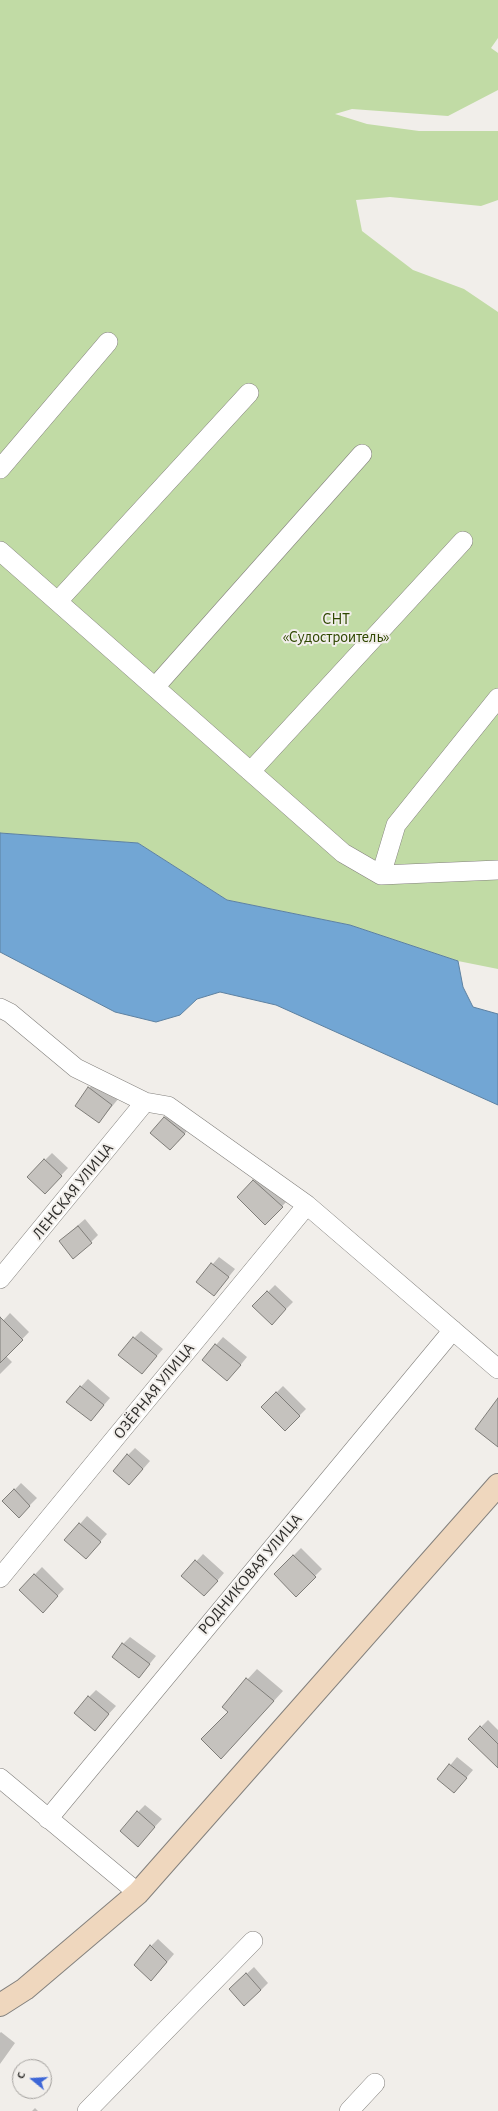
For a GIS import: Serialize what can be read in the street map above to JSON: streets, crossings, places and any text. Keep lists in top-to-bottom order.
{
  "streets": {
    "street": ["ЛЕНСКАЯ УЛИЦА", "ОЗЁРНАЯ УЛИЦА", "РОДНИКОВАЯ УЛИЦА"]
  },
  "parks": ["СНТ «Судостроитель»"],
  "north": "left"
}
